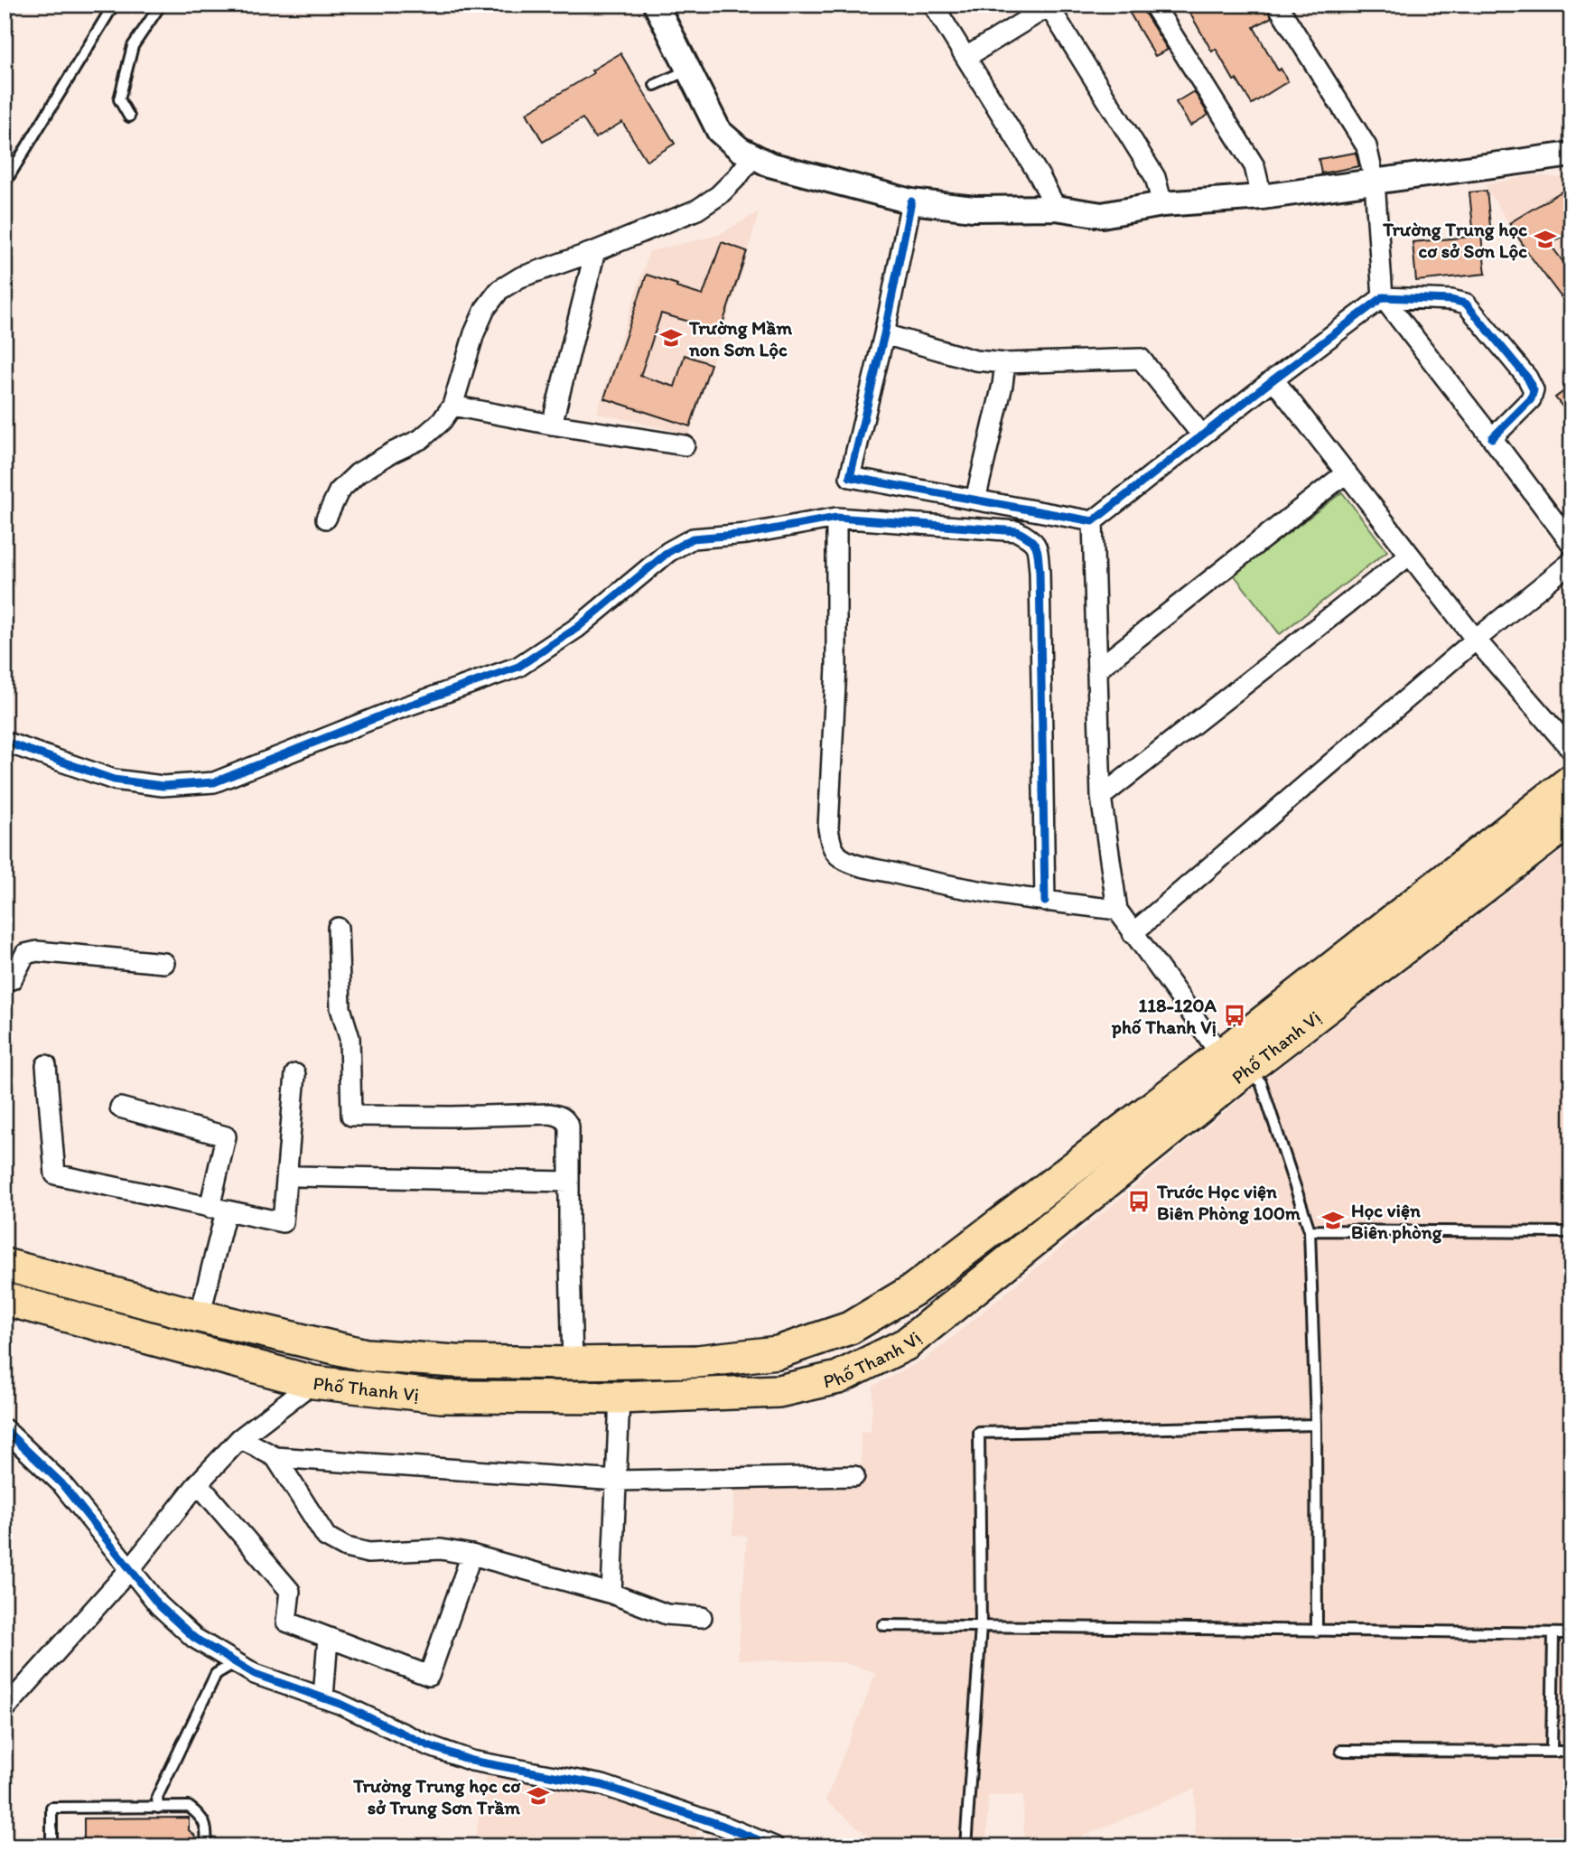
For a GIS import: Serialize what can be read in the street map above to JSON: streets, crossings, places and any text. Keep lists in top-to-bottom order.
{
  "streets": {
    "main road": ["Phố Thanh Vị"]
  },
  "places": {
    "school or university": [
      "Trường Trung học cơ sở Sơn Lộc",
      "Trường Mầm non Sơn Lộc",
      "Học viện Biên phòng",
      "Trường Trung học cơ sở Trung Sơn Trầm"
    ],
    "bus stop": ["118-120A phố Thanh Vị", "Trước Học viện Biên Phòng 100m"]
  }
}
